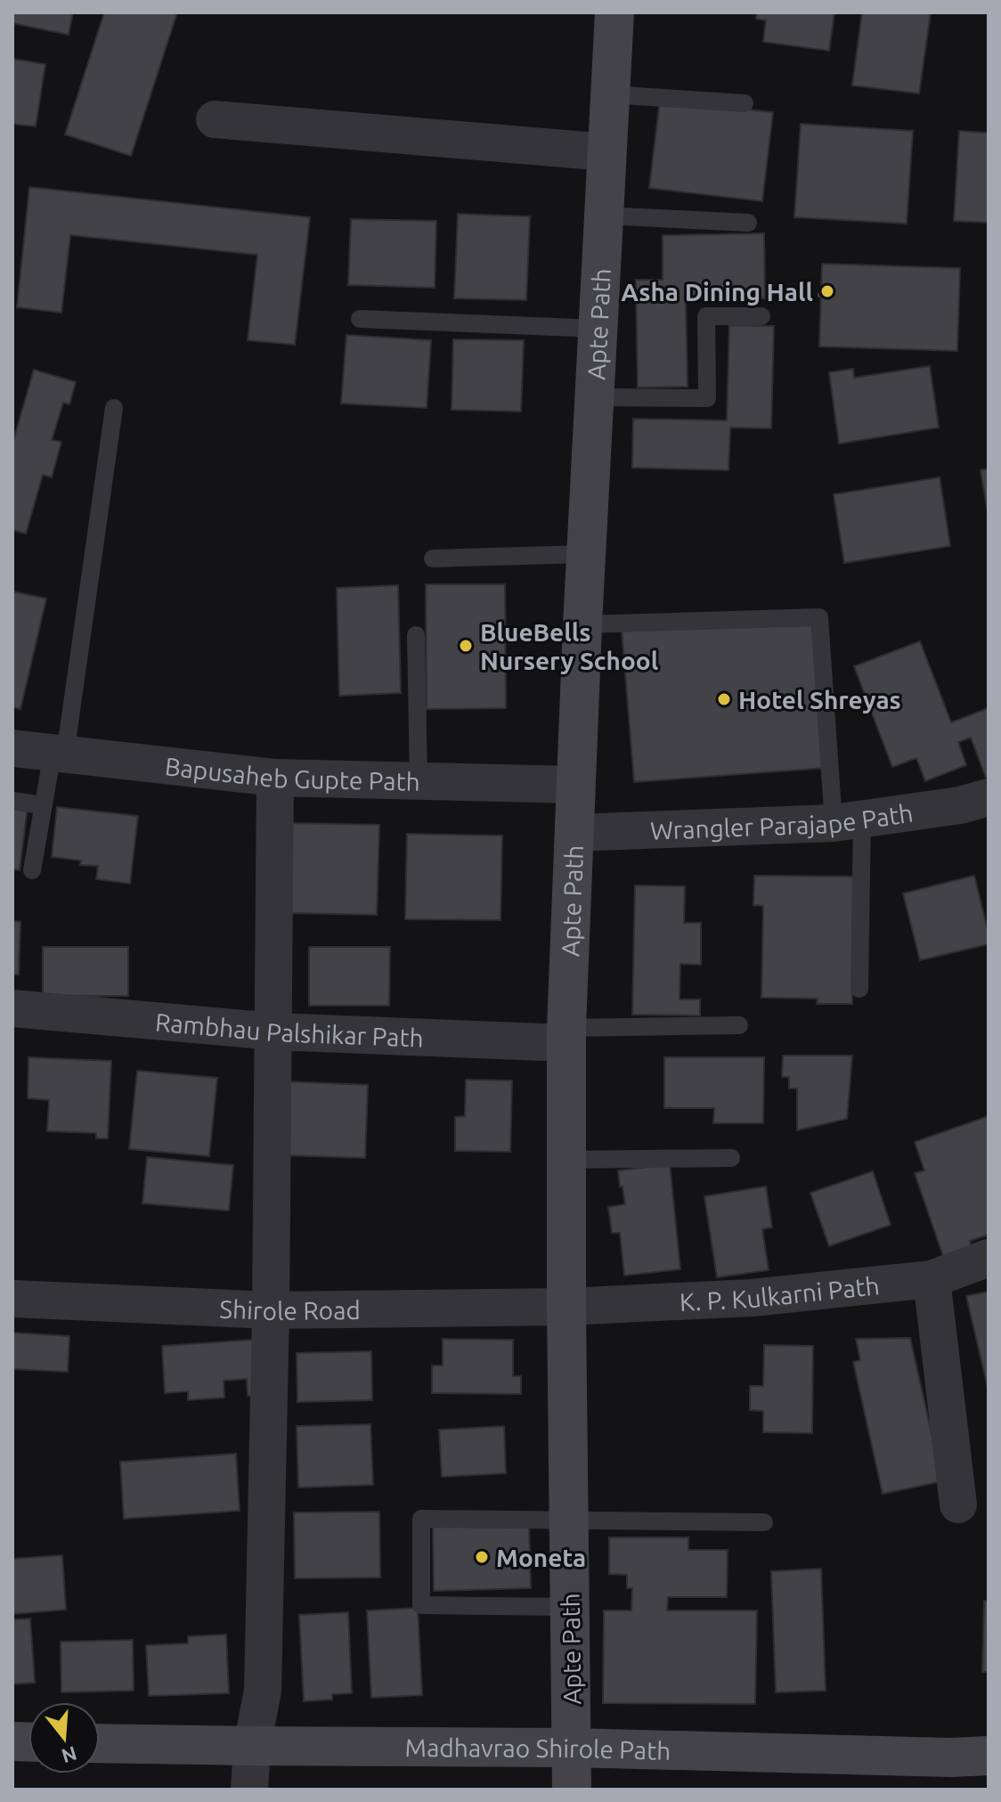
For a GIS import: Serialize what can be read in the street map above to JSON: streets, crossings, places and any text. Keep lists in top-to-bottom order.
{
  "streets": {
    "street": [
      "Apte Path",
      "Bapusaheb Gupte Path",
      "Wrangler Parajape Path",
      "Rambhau Palshikar Path",
      "K. P. Kulkarni Path",
      "Shirole Road",
      "Madhavrao Shirole Path"
    ]
  },
  "crossings": [
    ["Apte Path", "Bapusaheb Gupte Path"],
    ["Apte Path", "Wrangler Parajape Path"],
    ["Apte Path", "Rambhau Palshikar Path"],
    ["Apte Path", "K. P. Kulkarni Path"],
    ["Apte Path", "Shirole Road"],
    ["Apte Path", "Madhavrao Shirole Path"],
    ["K. P. Kulkarni Path", "Shirole Road"]
  ],
  "places": [
    "Asha Dining Hall",
    "BlueBells Nursery School",
    "Hotel Shreyas",
    "Moneta"
  ],
  "north": "bottom"
}
